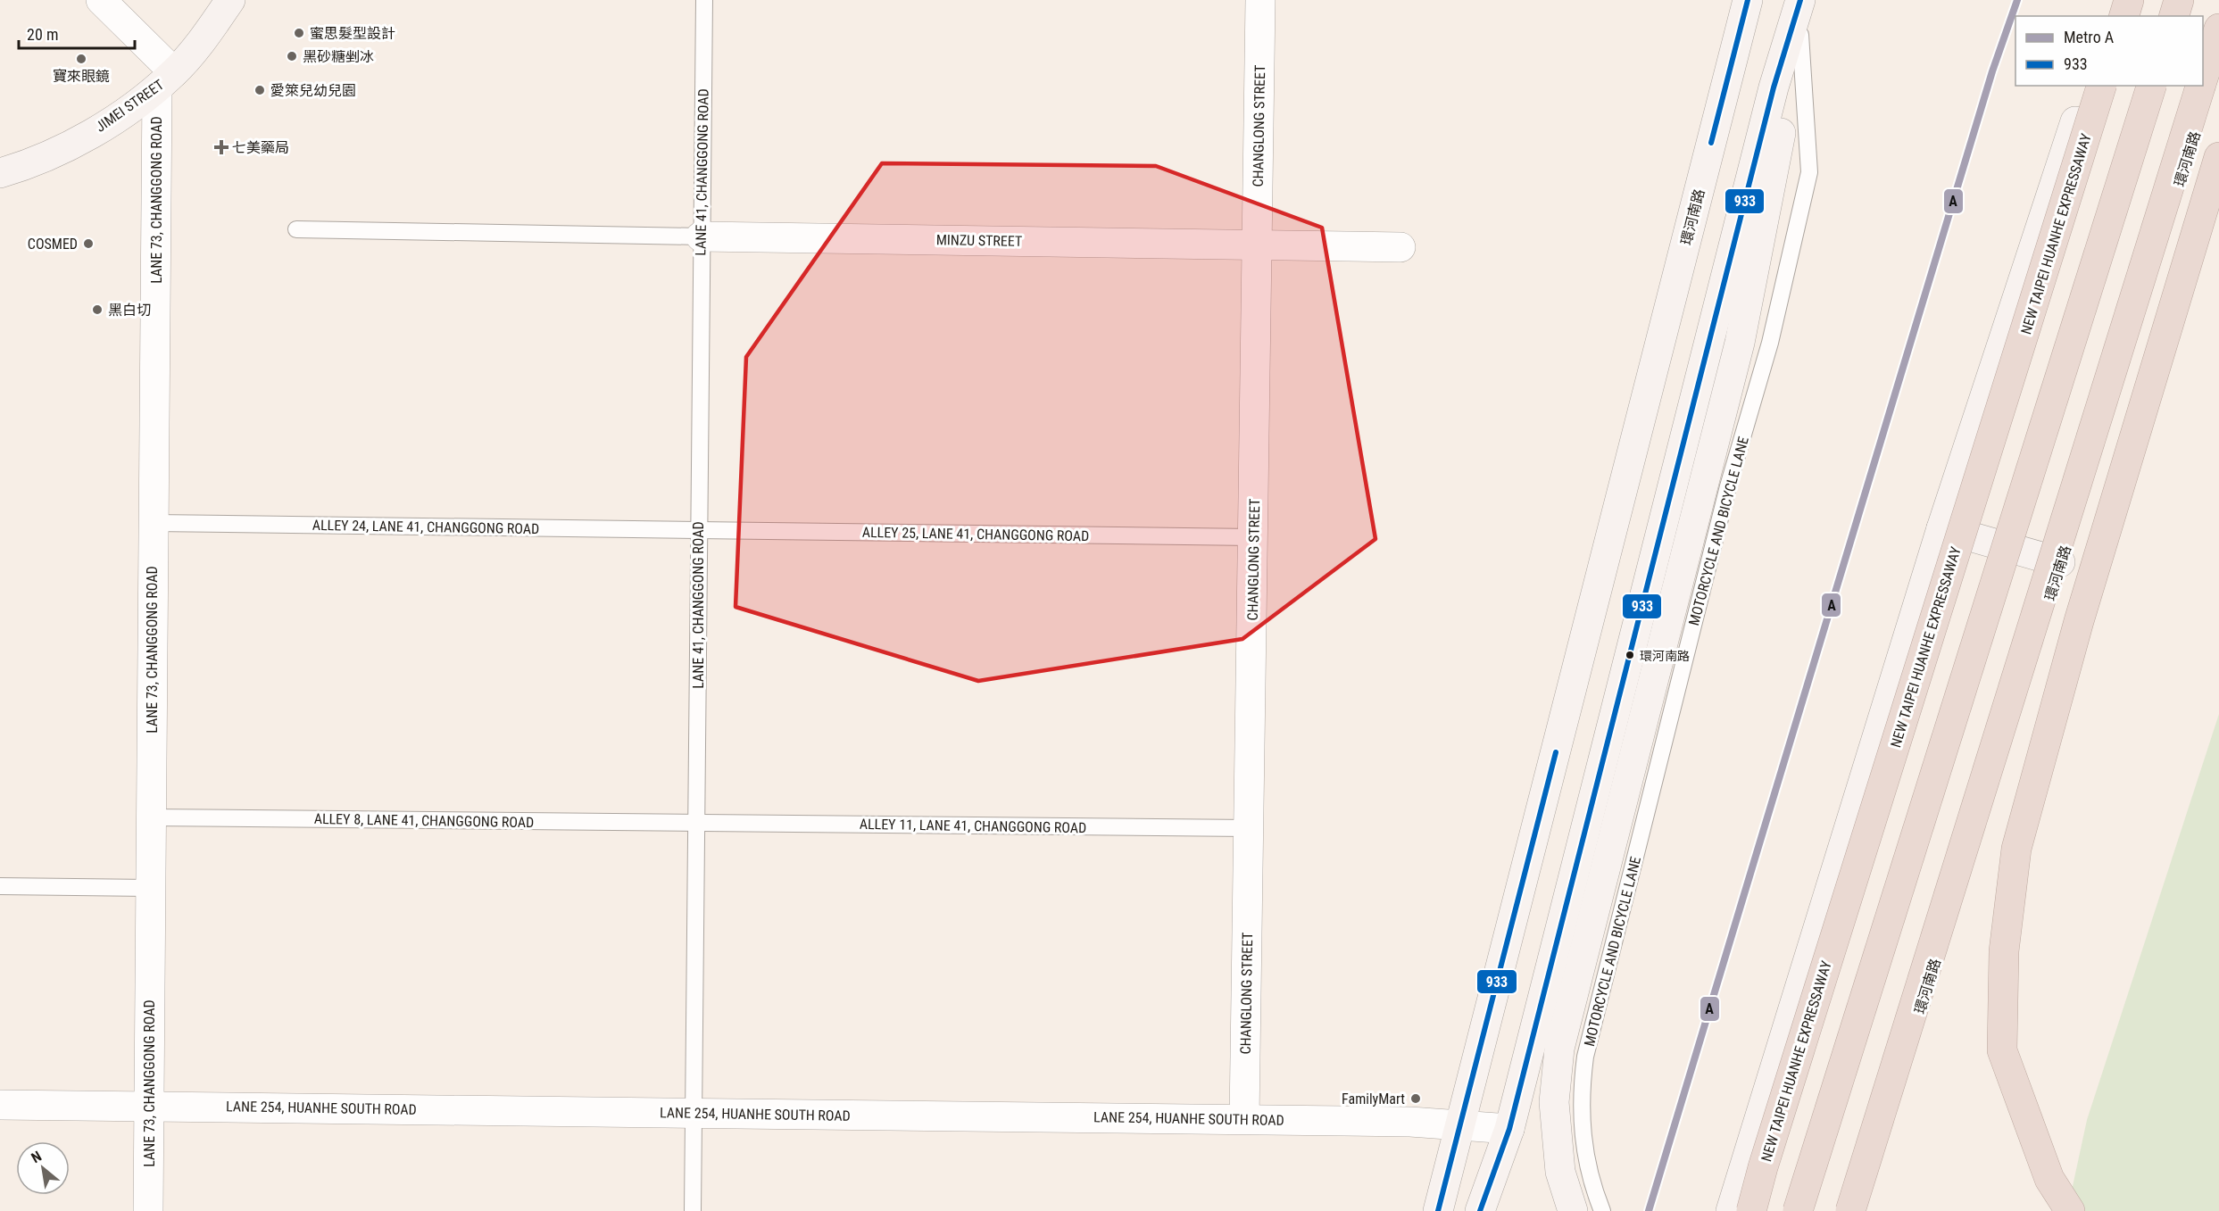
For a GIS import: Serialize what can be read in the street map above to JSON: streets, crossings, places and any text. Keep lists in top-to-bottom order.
{
  "streets": {
    "highway": ["NEW TAIPEI HUANHE EXPRESSAWAY"],
    "street": [
      "JIMEI STREET",
      "CHANGLONG STREET",
      "環河南路",
      "LANE 73, CHANGGONG ROAD",
      "MINZU STREET",
      "LANE 254, HUANHE SOUTH ROAD"
    ],
    "lane": [
      "LANE 41, CHANGGONG ROAD",
      "ALLEY 24, LANE 41, CHANGGONG ROAD",
      "MOTORCYCLE AND BICYCLE LANE",
      "ALLEY 25, LANE 41, CHANGGONG ROAD",
      "ALLEY 8, LANE 41, CHANGGONG ROAD",
      "ALLEY 11, LANE 41, CHANGGONG ROAD"
    ]
  },
  "crossings": [
    ["JIMEI STREET", "LANE 73, CHANGGONG ROAD"],
    ["CHANGLONG STREET", "MINZU STREET"],
    ["CHANGLONG STREET", "ALLEY 25, LANE 41, CHANGGONG ROAD"],
    ["CHANGLONG STREET", "ALLEY 11, LANE 41, CHANGGONG ROAD"],
    ["CHANGLONG STREET", "LANE 254, HUANHE SOUTH ROAD"],
    ["環河南路", "LANE 254, HUANHE SOUTH ROAD"],
    ["LANE 41, CHANGGONG ROAD", "MINZU STREET"],
    ["LANE 41, CHANGGONG ROAD", "ALLEY 24, LANE 41, CHANGGONG ROAD"],
    ["LANE 41, CHANGGONG ROAD", "ALLEY 25, LANE 41, CHANGGONG ROAD"],
    ["LANE 41, CHANGGONG ROAD", "ALLEY 8, LANE 41, CHANGGONG ROAD"],
    ["LANE 41, CHANGGONG ROAD", "ALLEY 11, LANE 41, CHANGGONG ROAD"],
    ["LANE 41, CHANGGONG ROAD", "LANE 254, HUANHE SOUTH ROAD"],
    ["LANE 73, CHANGGONG ROAD", "ALLEY 24, LANE 41, CHANGGONG ROAD"],
    ["LANE 73, CHANGGONG ROAD", "ALLEY 8, LANE 41, CHANGGONG ROAD"],
    ["LANE 73, CHANGGONG ROAD", "LANE 254, HUANHE SOUTH ROAD"],
    ["ALLEY 24, LANE 41, CHANGGONG ROAD", "ALLEY 25, LANE 41, CHANGGONG ROAD"],
    ["ALLEY 8, LANE 41, CHANGGONG ROAD", "ALLEY 11, LANE 41, CHANGGONG ROAD"]
  ],
  "places": {
    "other": [
      "蜜思髮型設計",
      "黑砂糖剉冰",
      "寶來眼鏡",
      "愛箂兒幼兒園",
      "COSMED",
      "黑白切",
      "環河南路",
      "FamilyMart"
    ],
    "health": ["七美藥局"]
  },
  "lines": ["metro line A", "transit line 933"],
  "legend": ["Metro A", "933"],
  "scale_bar": "20 m",
  "north": "top left"
}
